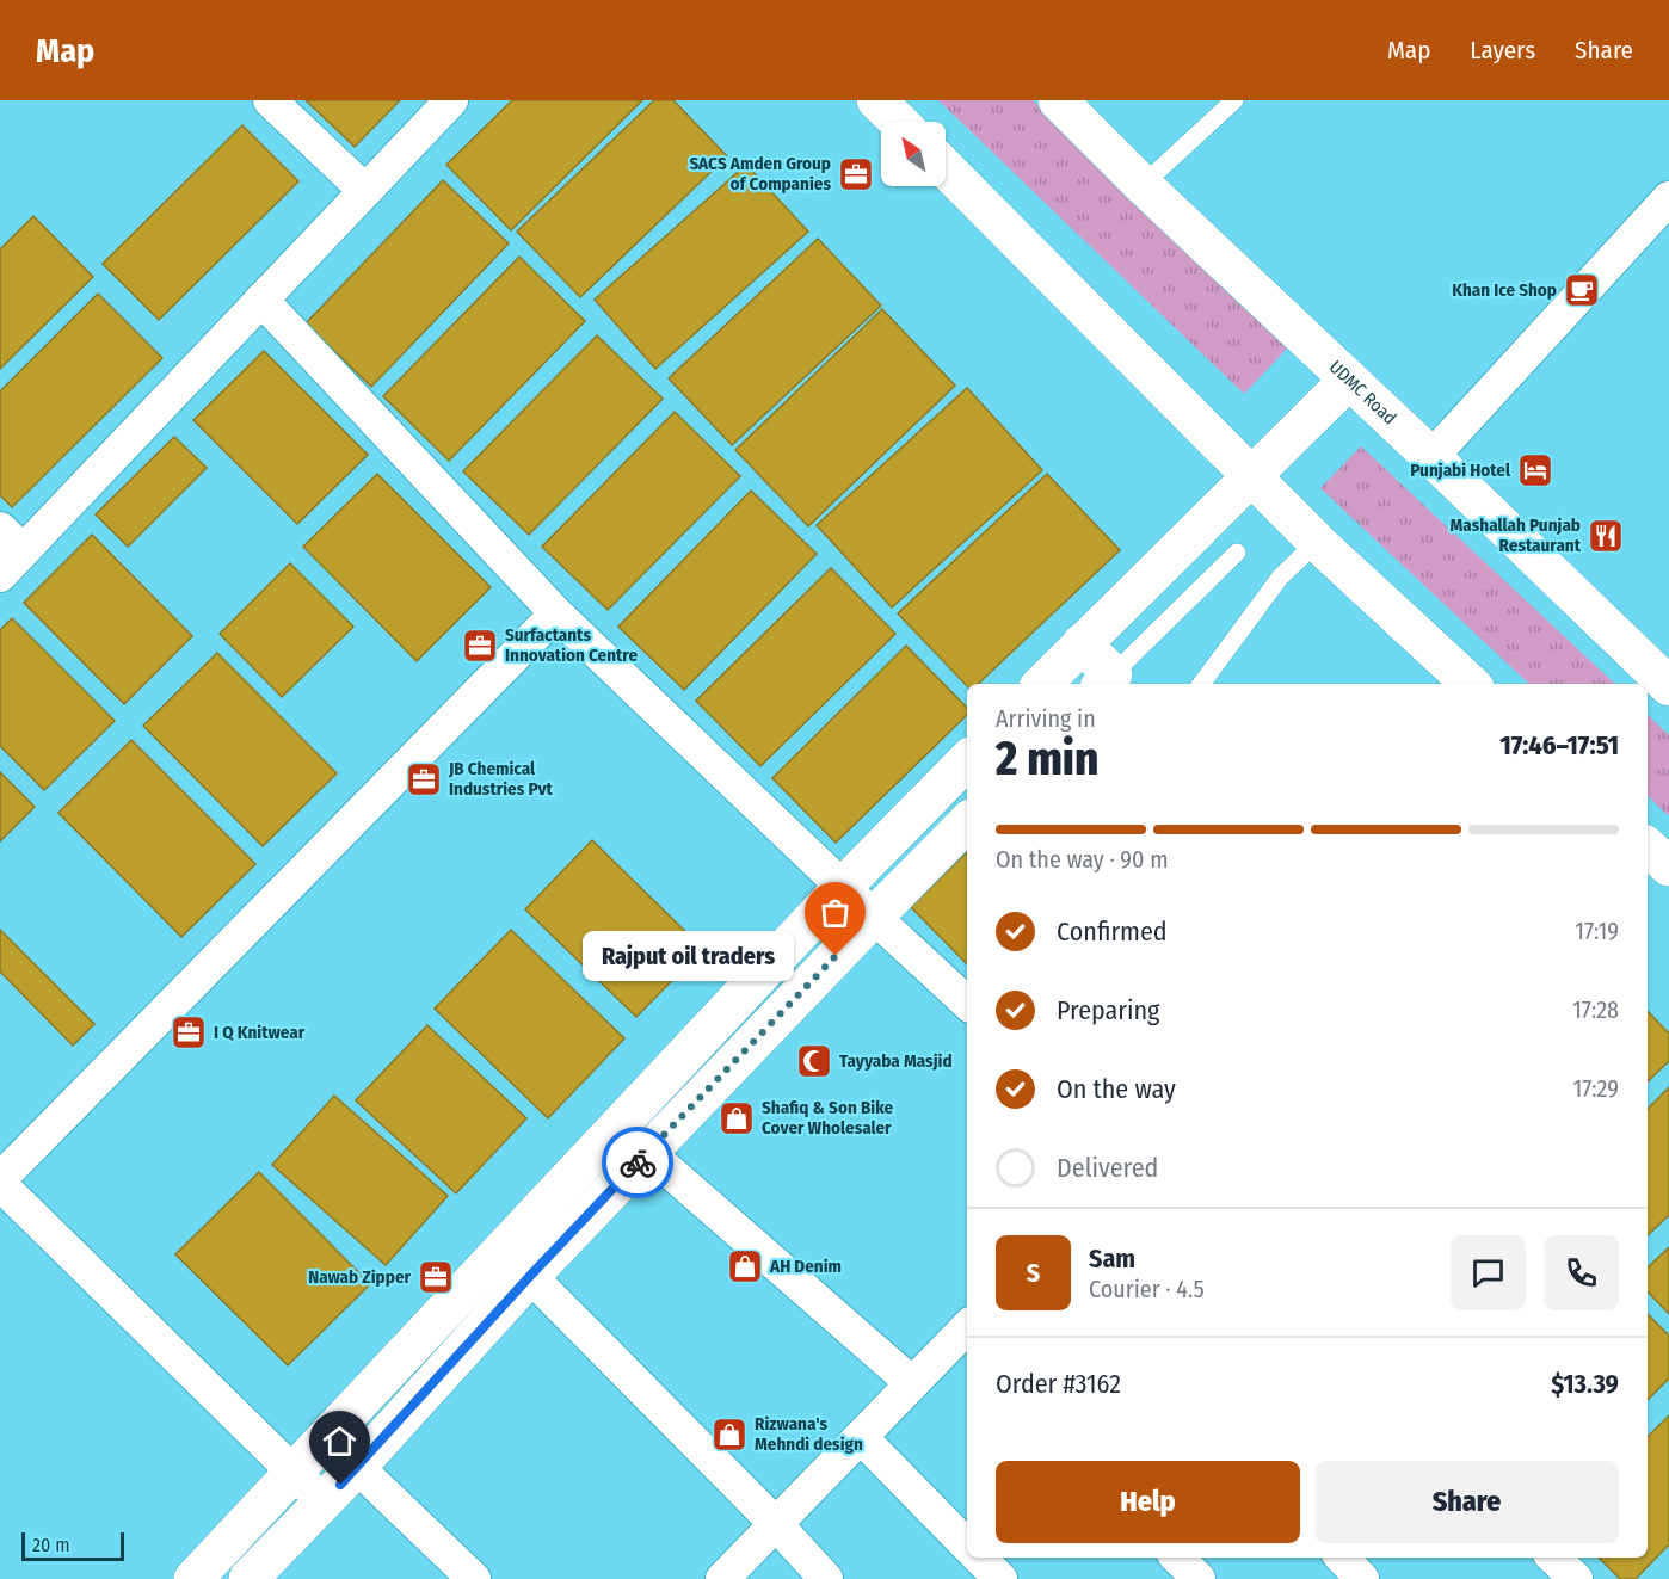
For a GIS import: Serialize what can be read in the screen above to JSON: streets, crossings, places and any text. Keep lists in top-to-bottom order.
{
  "streets": {
    "street": ["UDMC Road"]
  },
  "places": {
    "office": [
      "SACS Amden Group of Companies",
      "Surfactants Innovation Centre",
      "JB Chemical Industries Pvt",
      "I Q Knitwear",
      "Nawab Zipper"
    ],
    "cafe": ["Khan Ice Shop"],
    "hotel": ["Punjabi Hotel"],
    "restaurant": ["Mashallah Punjab Restaurant"],
    "other": ["Rajput oil traders"],
    "mosque": ["Tayyaba Masjid"],
    "shop": ["Shafiq & Son Bike Cover Wholesaler", "AH Denim", "Rizwana's Mehndi design"]
  },
  "scale_bar": "20 m",
  "north": "top left",
  "page": {
    "header": "Map",
    "nav": ["Map", "Layers", "Share"],
    "heading": ["2 min", "Arriving in", "17:46–17:51"],
    "panel": [
      "Sam",
      "Courier · 4.5",
      "Order #3162",
      "$13.39"
    ],
    "bar": "On the way · 90 m",
    "list": [
      ["Confirmed", "17:19"],
      ["Preparing", "17:28"],
      ["On the way", "17:29"],
      "Delivered"
    ],
    "bubble": "Rajput oil traders",
    "round": "S",
    "buttons": ["Help", "Share"],
    "scale": "20 m"
  }
}
